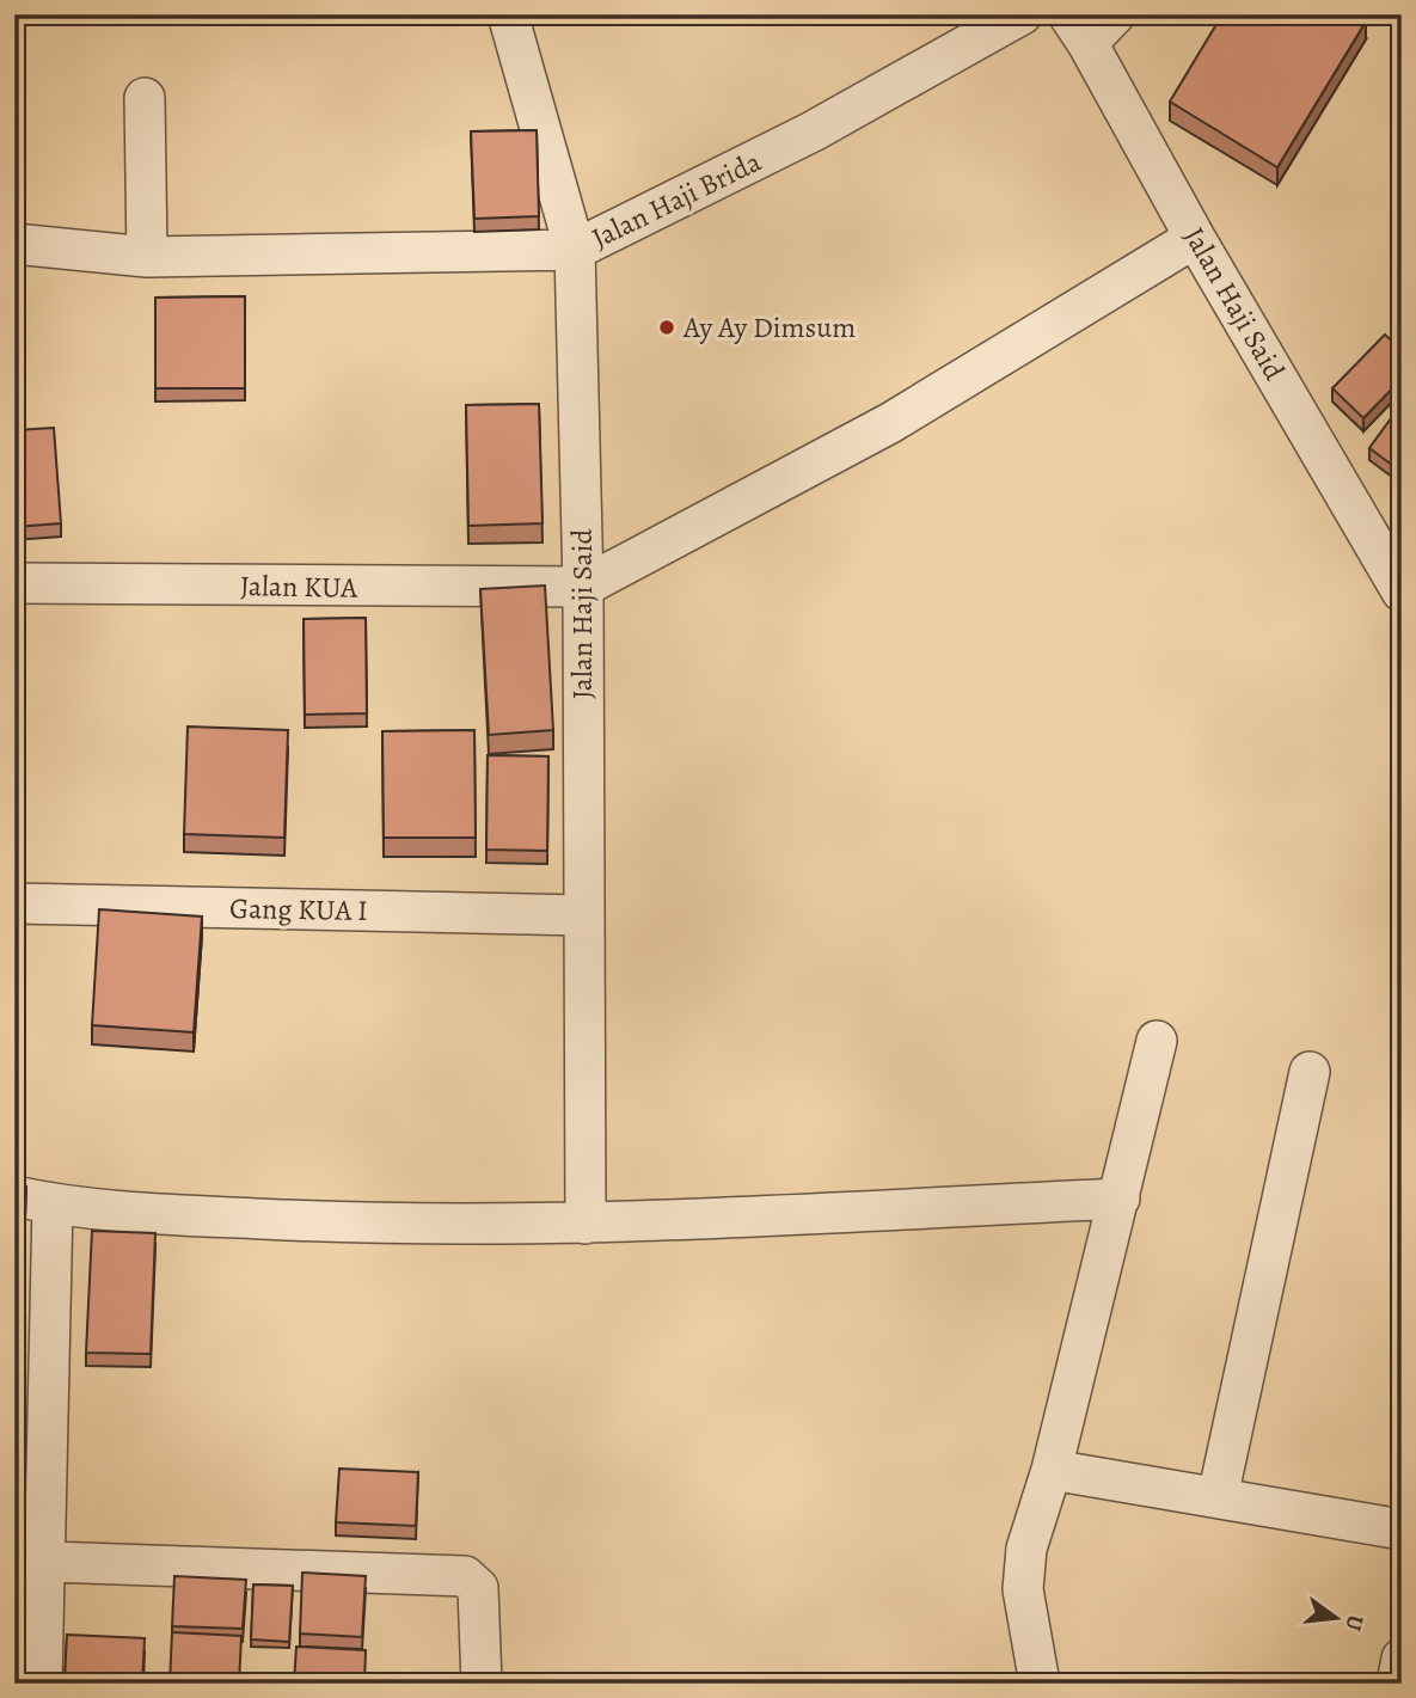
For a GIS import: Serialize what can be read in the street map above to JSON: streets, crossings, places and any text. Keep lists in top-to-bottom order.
{
  "streets": {
    "street": [
      "Jalan Haji Brida",
      "Jalan Haji Said",
      "Jalan KUA",
      "Gang KUA I"
    ]
  },
  "crossings": [
    ["Jalan Haji Brida", "Jalan Haji Said"],
    ["Jalan Haji Said", "Jalan KUA"],
    ["Jalan Haji Said", "Gang KUA I"]
  ],
  "places": ["Ay Ay Dimsum"],
  "north": "right"
}
